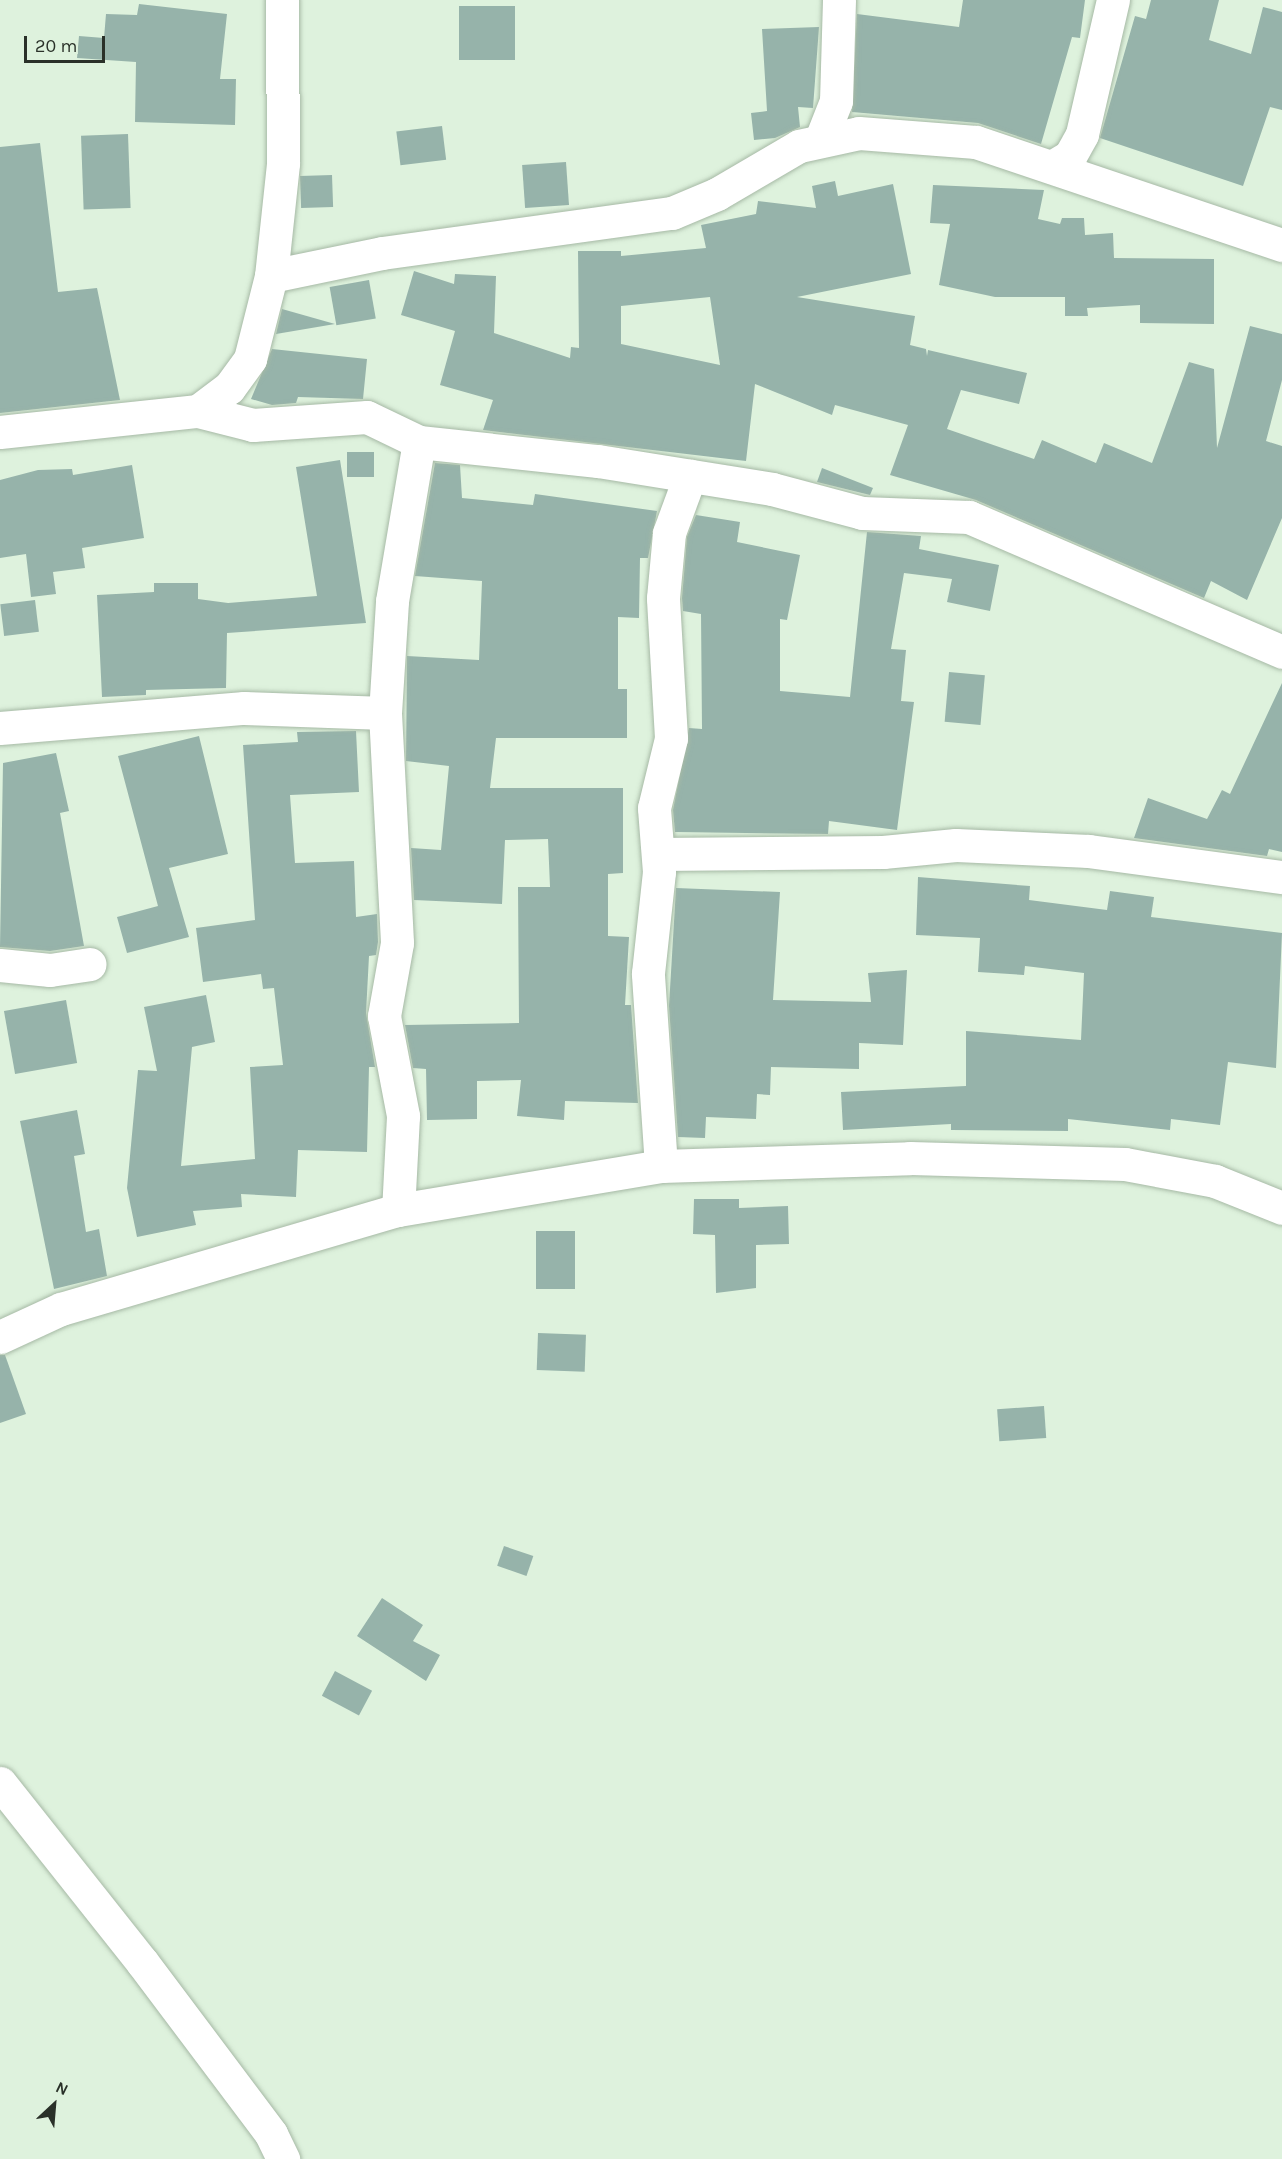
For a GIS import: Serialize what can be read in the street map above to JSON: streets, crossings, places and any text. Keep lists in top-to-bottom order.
{
  "scale_bar": "20 m",
  "north": "top right"
}
